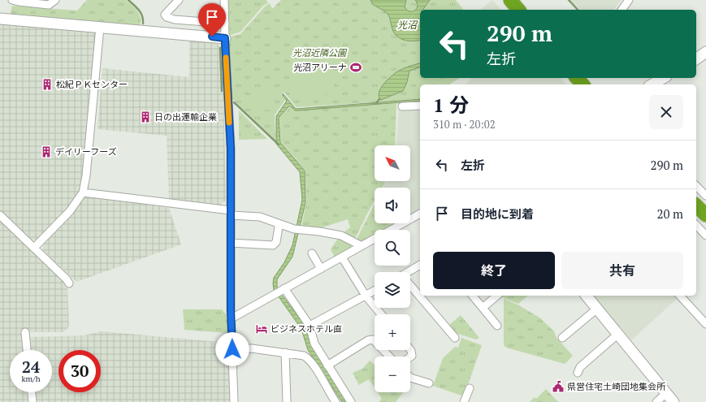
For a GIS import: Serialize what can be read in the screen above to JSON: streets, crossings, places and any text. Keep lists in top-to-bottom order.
{
  "water": ["光沼"],
  "parks": ["光沼近隣公園"],
  "places": {
    "sports": ["光沼アリーナ"],
    "building": ["松紀ＰＫセンター", "日の出運輸企業", "デイリーフーズ"],
    "hotel": ["ビジネスホテル直"],
    "public building": ["県営住宅土崎団地集会所"]
  },
  "north": "top left",
  "page": {
    "turn": ["290 m", "左折"],
    "heading": ["1 分", "310 m · 20:02"],
    "list": [
      {
        "name": "左折",
        "value": "290 m"
      },
      {
        "name": "目的地に到着",
        "value": "20 m"
      }
    ],
    "map_buttons": ["+", "−"],
    "buttons": ["終了", "共有"],
    "speed": "24 km/h",
    "limit": "30"
  }
}
